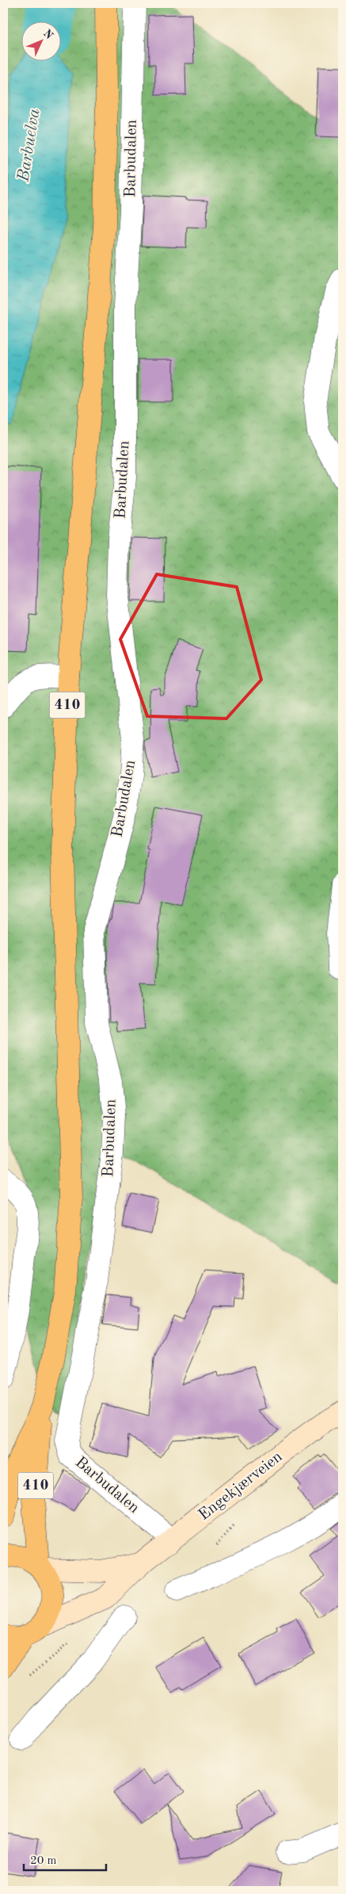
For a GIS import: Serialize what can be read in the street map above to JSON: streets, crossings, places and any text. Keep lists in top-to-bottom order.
{
  "streets": {
    "main road": ["Barbudalen", "410"],
    "street": ["Engekjærveien"]
  },
  "crossings": [
    ["Barbudalen", "410"],
    ["Barbudalen", "Engekjærveien"],
    ["410", "Engekjærveien"]
  ],
  "water": ["Barbuelva"],
  "scale_bar": "20 m",
  "north": "top right"
}
